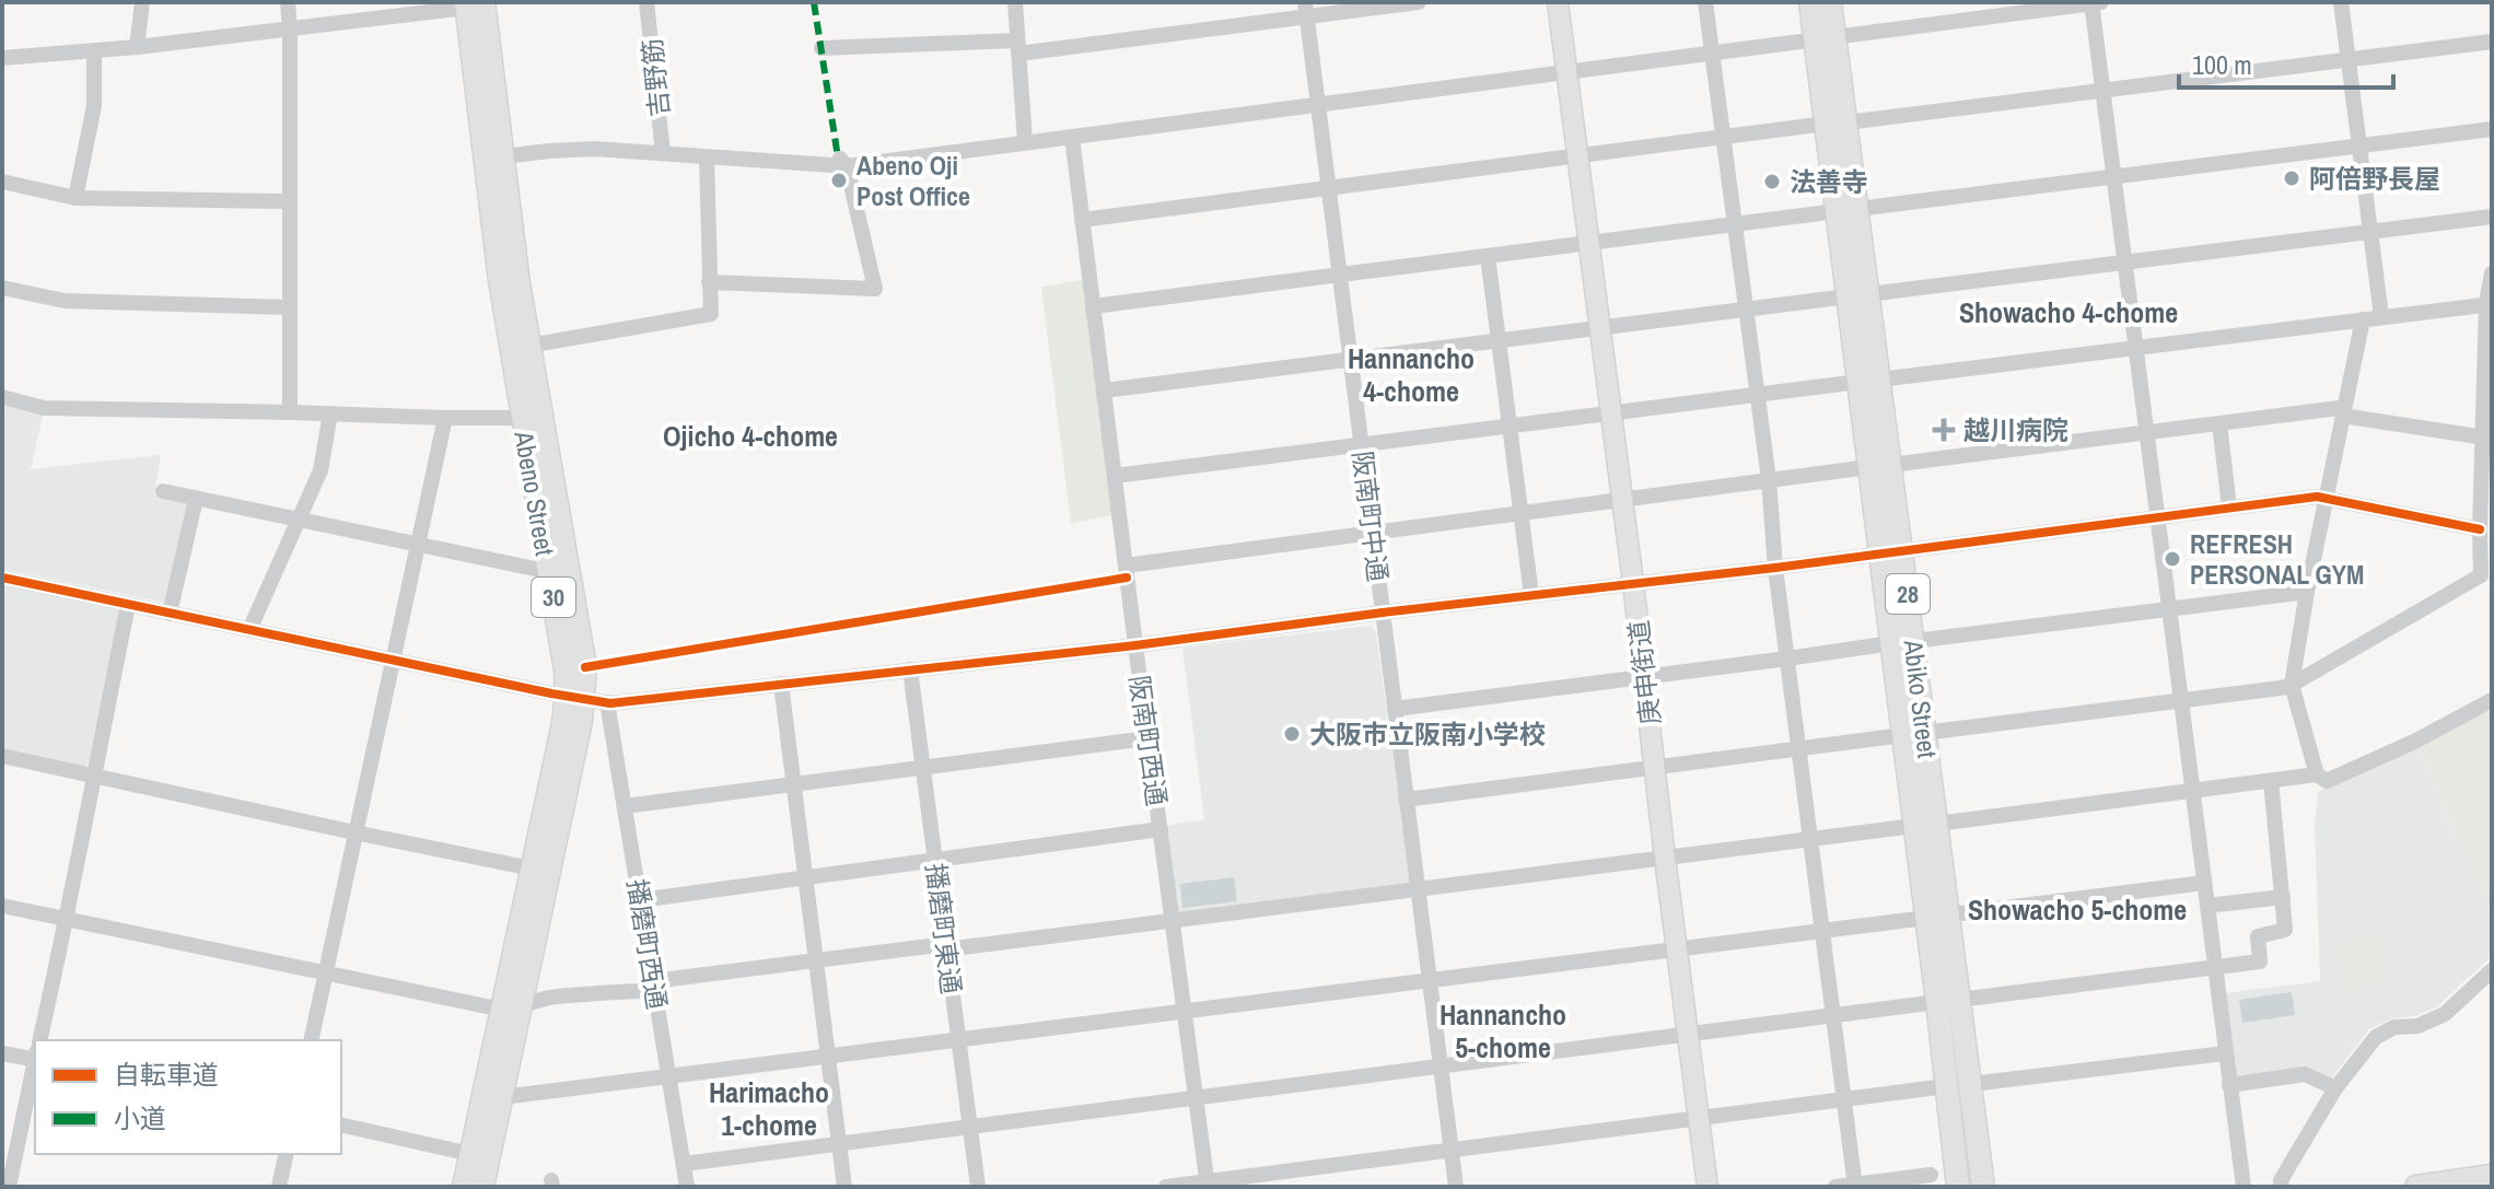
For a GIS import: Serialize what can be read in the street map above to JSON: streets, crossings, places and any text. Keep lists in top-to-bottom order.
{
  "streets": {
    "main road": [
      "Abeno Street",
      "28",
      "30",
      "Abiko Street"
    ],
    "street": [
      "吉野筋",
      "阪南町中通",
      "庚申街道",
      "阪南町西通",
      "播磨町東通",
      "播磨町西通"
    ]
  },
  "districts": [
    "Showacho 4-chome",
    "Hannancho 4-chome",
    "Ojicho 4-chome",
    "Showacho 5-chome",
    "Hannancho 5-chome",
    "Harimacho 1-chome"
  ],
  "places": {
    "other": [
      "阿倍野長屋",
      "Abeno Oji Post Office",
      "法善寺",
      "REFRESH PERSONAL GYM",
      "大阪市立阪南小学校"
    ],
    "health": ["越川病院"]
  },
  "legend": ["自転車道", "小道"],
  "scale_bar": "100 m"
}
